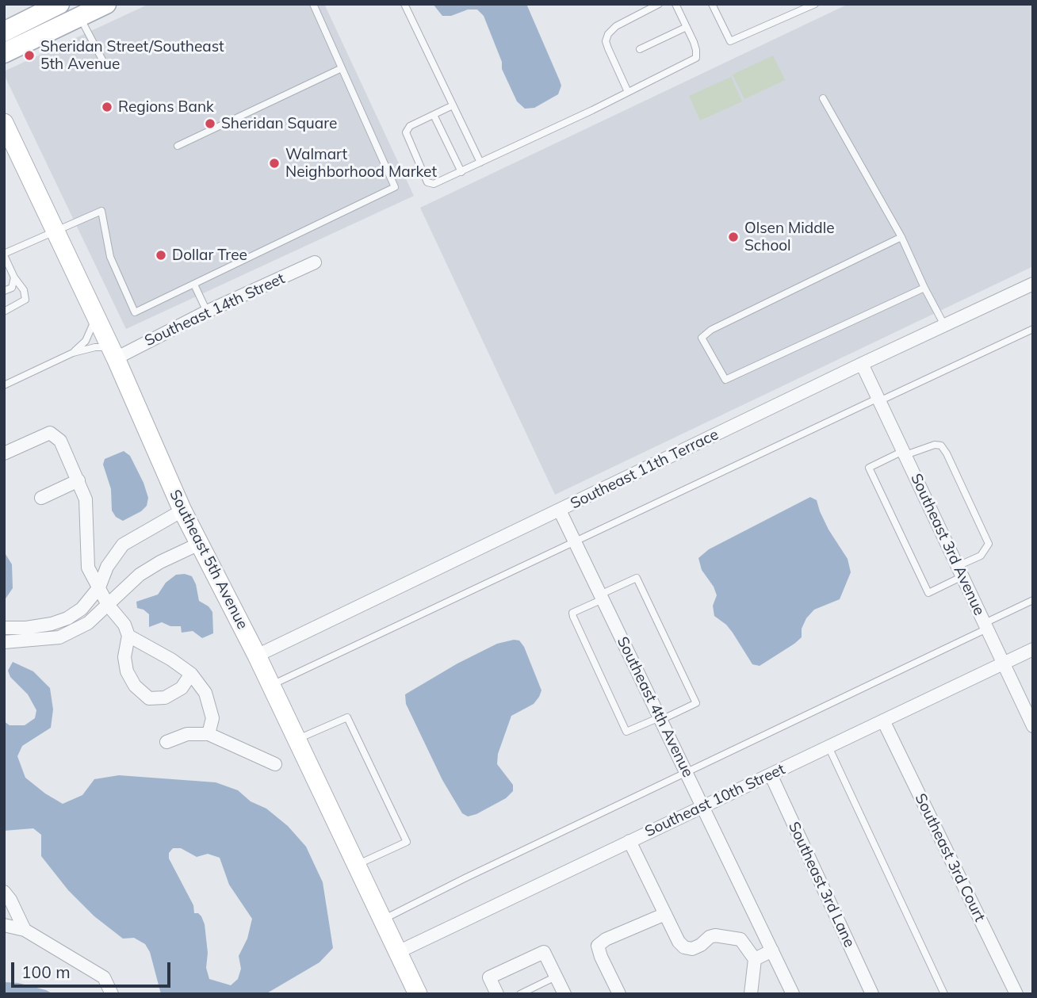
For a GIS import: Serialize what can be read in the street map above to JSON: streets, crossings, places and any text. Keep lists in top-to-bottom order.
{
  "streets": {
    "street": [
      "Southeast 14th Street",
      "Southeast 11th Terrace",
      "Southeast 3rd Avenue",
      "Southeast 5th Avenue",
      "Southeast 4th Avenue",
      "Southeast 10th Street",
      "Southeast 3rd Court",
      "Southeast 3rd Lane"
    ]
  },
  "crossings": [
    ["Southeast 14th Street", "Southeast 5th Avenue"],
    ["Southeast 11th Terrace", "Southeast 3rd Avenue"],
    ["Southeast 11th Terrace", "Southeast 5th Avenue"],
    ["Southeast 11th Terrace", "Southeast 4th Avenue"],
    ["Southeast 3rd Avenue", "Southeast 10th Street"],
    ["Southeast 5th Avenue", "Southeast 10th Street"],
    ["Southeast 4th Avenue", "Southeast 10th Street"],
    ["Southeast 10th Street", "Southeast 3rd Court"],
    ["Southeast 10th Street", "Southeast 3rd Lane"]
  ],
  "places": [
    "Sheridan Street/Southeast 5th Avenue",
    "Regions Bank",
    "Sheridan Square",
    "Walmart Neighborhood Market",
    "Olsen Middle School",
    "Dollar Tree"
  ],
  "scale_bar": "100 m"
}
